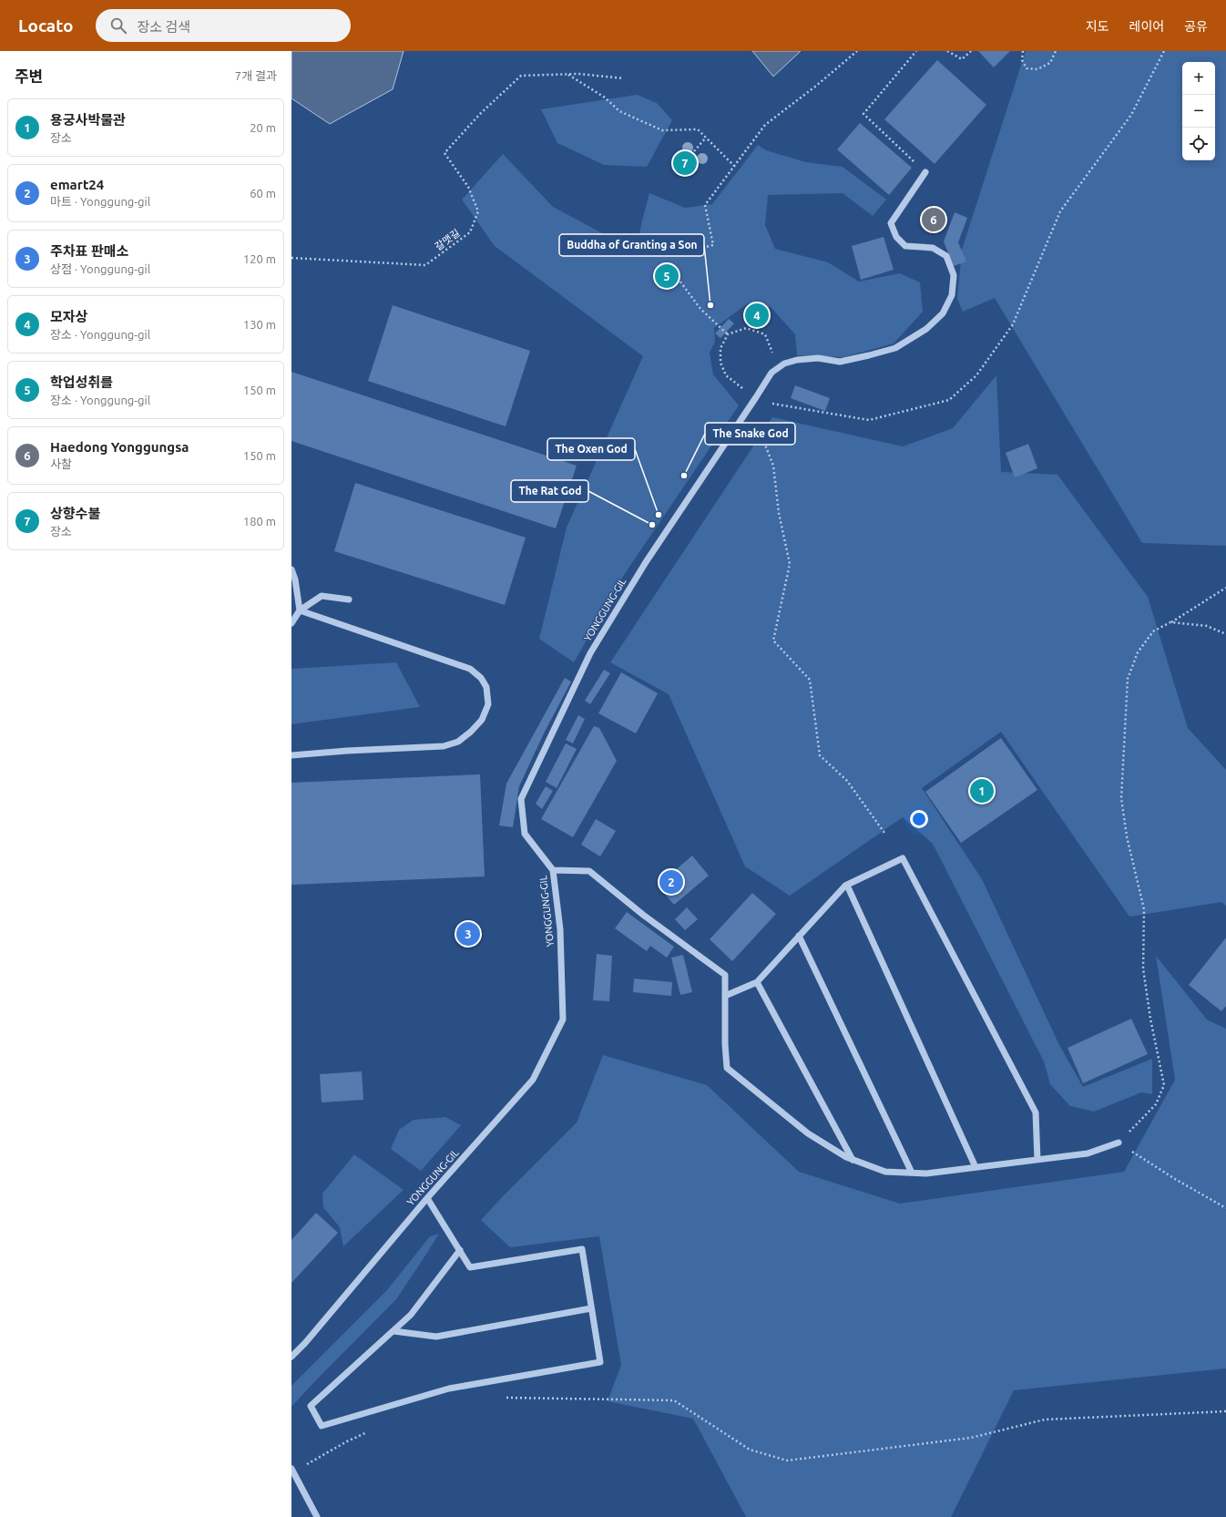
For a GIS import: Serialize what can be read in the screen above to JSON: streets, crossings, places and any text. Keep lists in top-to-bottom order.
{
  "streets": {
    "street": ["YONGGUNG-GIL"],
    "path": ["갈맷길"]
  },
  "places": [
    "Buddha of Granting a Son",
    "The Snake God",
    "The Oxen God",
    "The Rat God"
  ],
  "page": {
    "header": "Locato",
    "search": "장소 검색",
    "nav": ["지도", "레이어", "공유"],
    "heading": ["주변", "7개 결과"],
    "map_buttons": ["+", "−"],
    "list": [
      {
        "mark": "1",
        "name": "용궁사박물관",
        "note": "장소",
        "value": "20 m"
      },
      {
        "mark": "2",
        "name": "emart24",
        "note": "마트 · Yonggung-gil",
        "value": "60 m"
      },
      {
        "mark": "3",
        "name": "주차표 판매소",
        "note": "상점 · Yonggung-gil",
        "value": "120 m"
      },
      {
        "mark": "4",
        "name": "모자상",
        "note": "장소 · Yonggung-gil",
        "value": "130 m"
      },
      {
        "mark": "5",
        "name": "학업성취를",
        "note": "장소 · Yonggung-gil",
        "value": "150 m"
      },
      {
        "mark": "6",
        "name": "Haedong Yonggungsa",
        "note": "사찰",
        "value": "150 m"
      },
      {
        "mark": "7",
        "name": "상향수불",
        "note": "장소",
        "value": "180 m"
      }
    ],
    "pins": [
      "7",
      "6",
      "5",
      "4",
      "1",
      "2",
      "3"
    ]
  }
}
